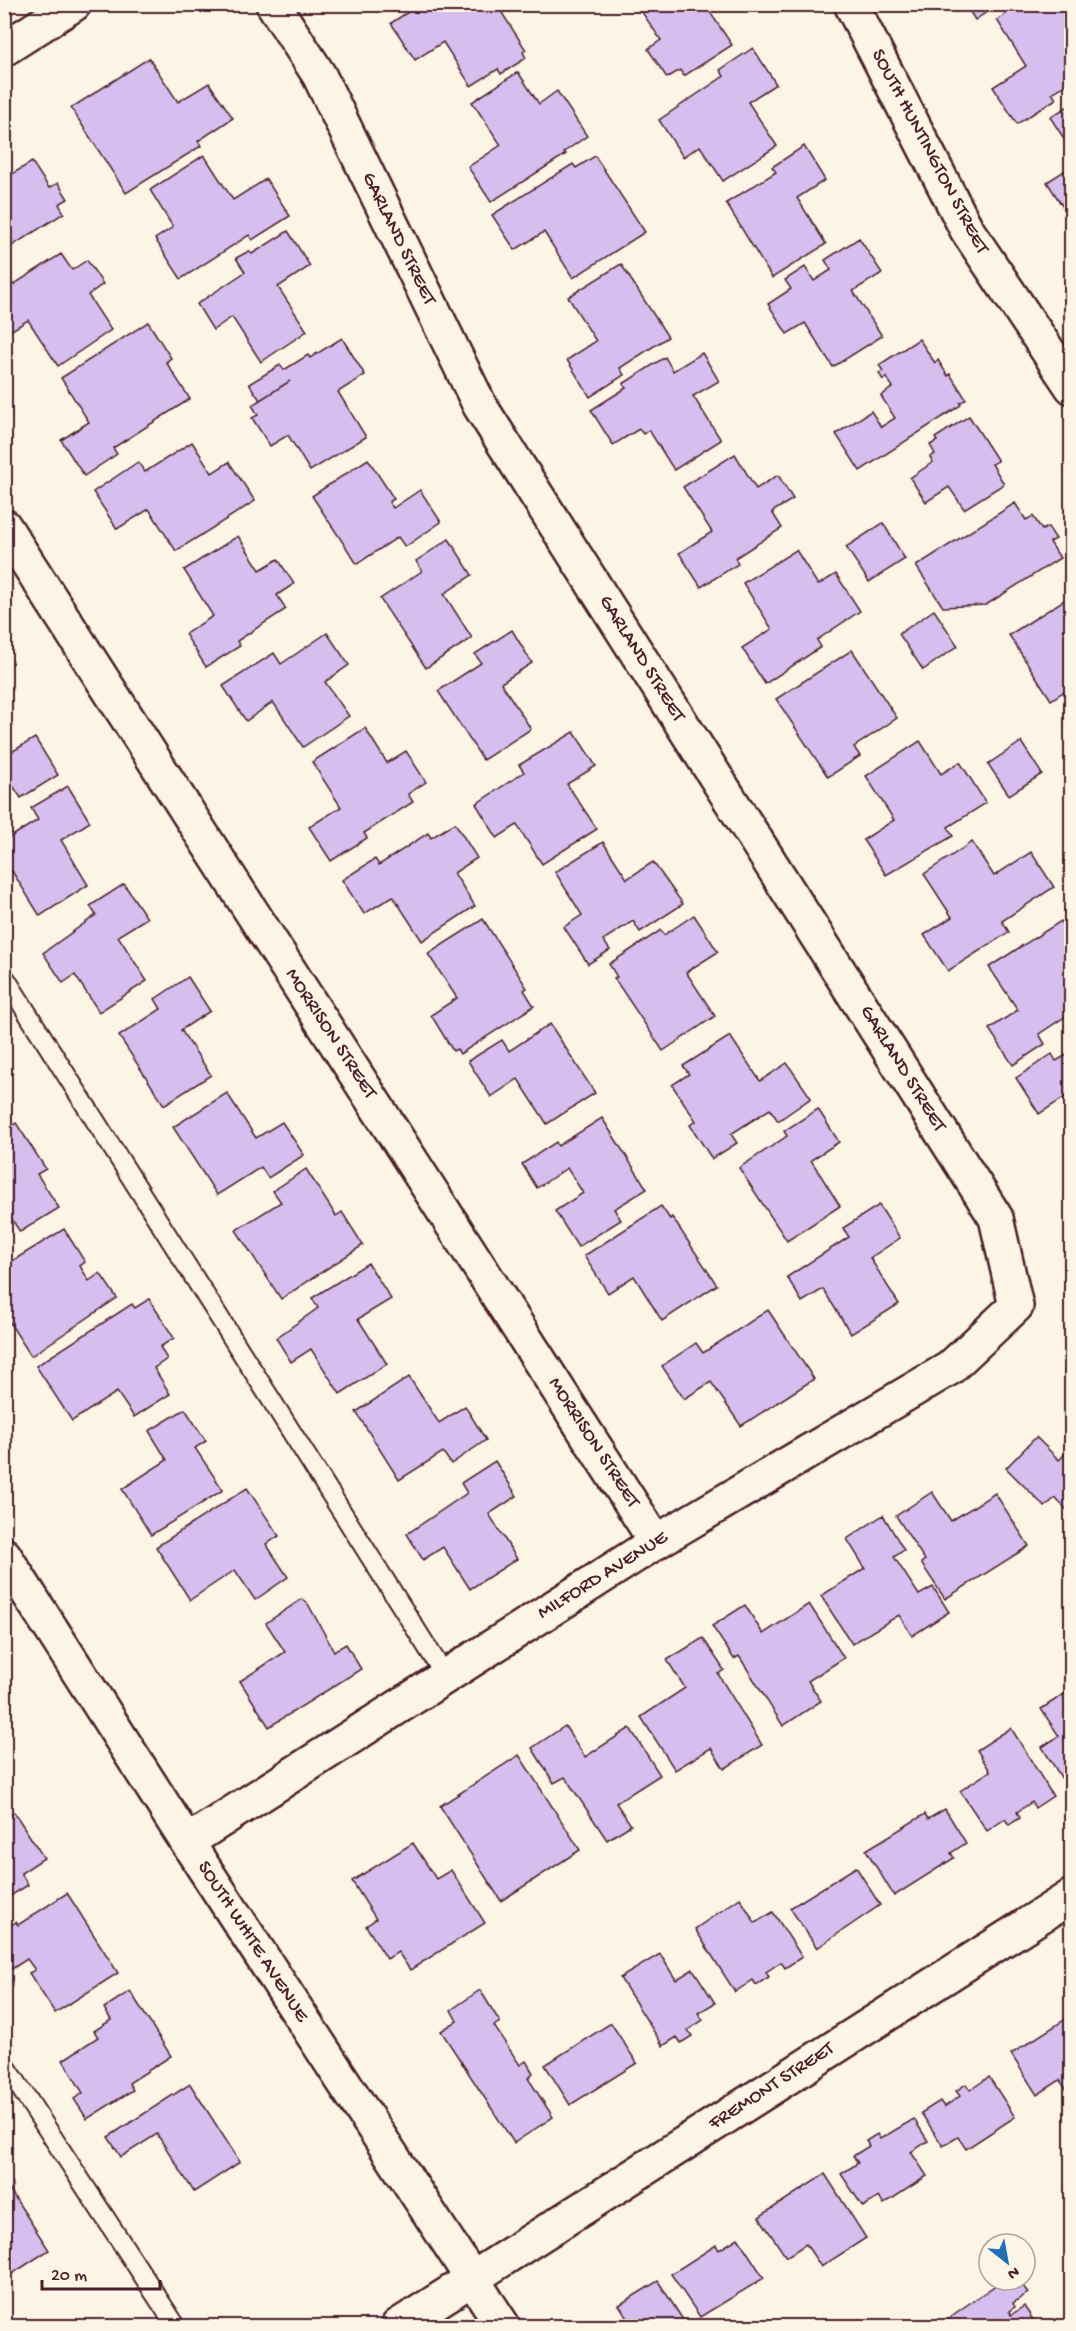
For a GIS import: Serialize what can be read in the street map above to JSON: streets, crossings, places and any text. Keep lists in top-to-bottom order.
{
  "streets": {
    "street": [
      "SOUTH HUNTINGTON STREET",
      "GARLAND STREET",
      "MORRISON STREET",
      "MILFORD AVENUE",
      "SOUTH WHITE AVENUE",
      "FREMONT STREET"
    ]
  },
  "crossings": [
    ["GARLAND STREET", "MILFORD AVENUE"],
    ["MORRISON STREET", "MILFORD AVENUE"],
    ["MILFORD AVENUE", "SOUTH WHITE AVENUE"],
    ["SOUTH WHITE AVENUE", "FREMONT STREET"]
  ],
  "scale_bar": "20 m",
  "north": "bottom right"
}
